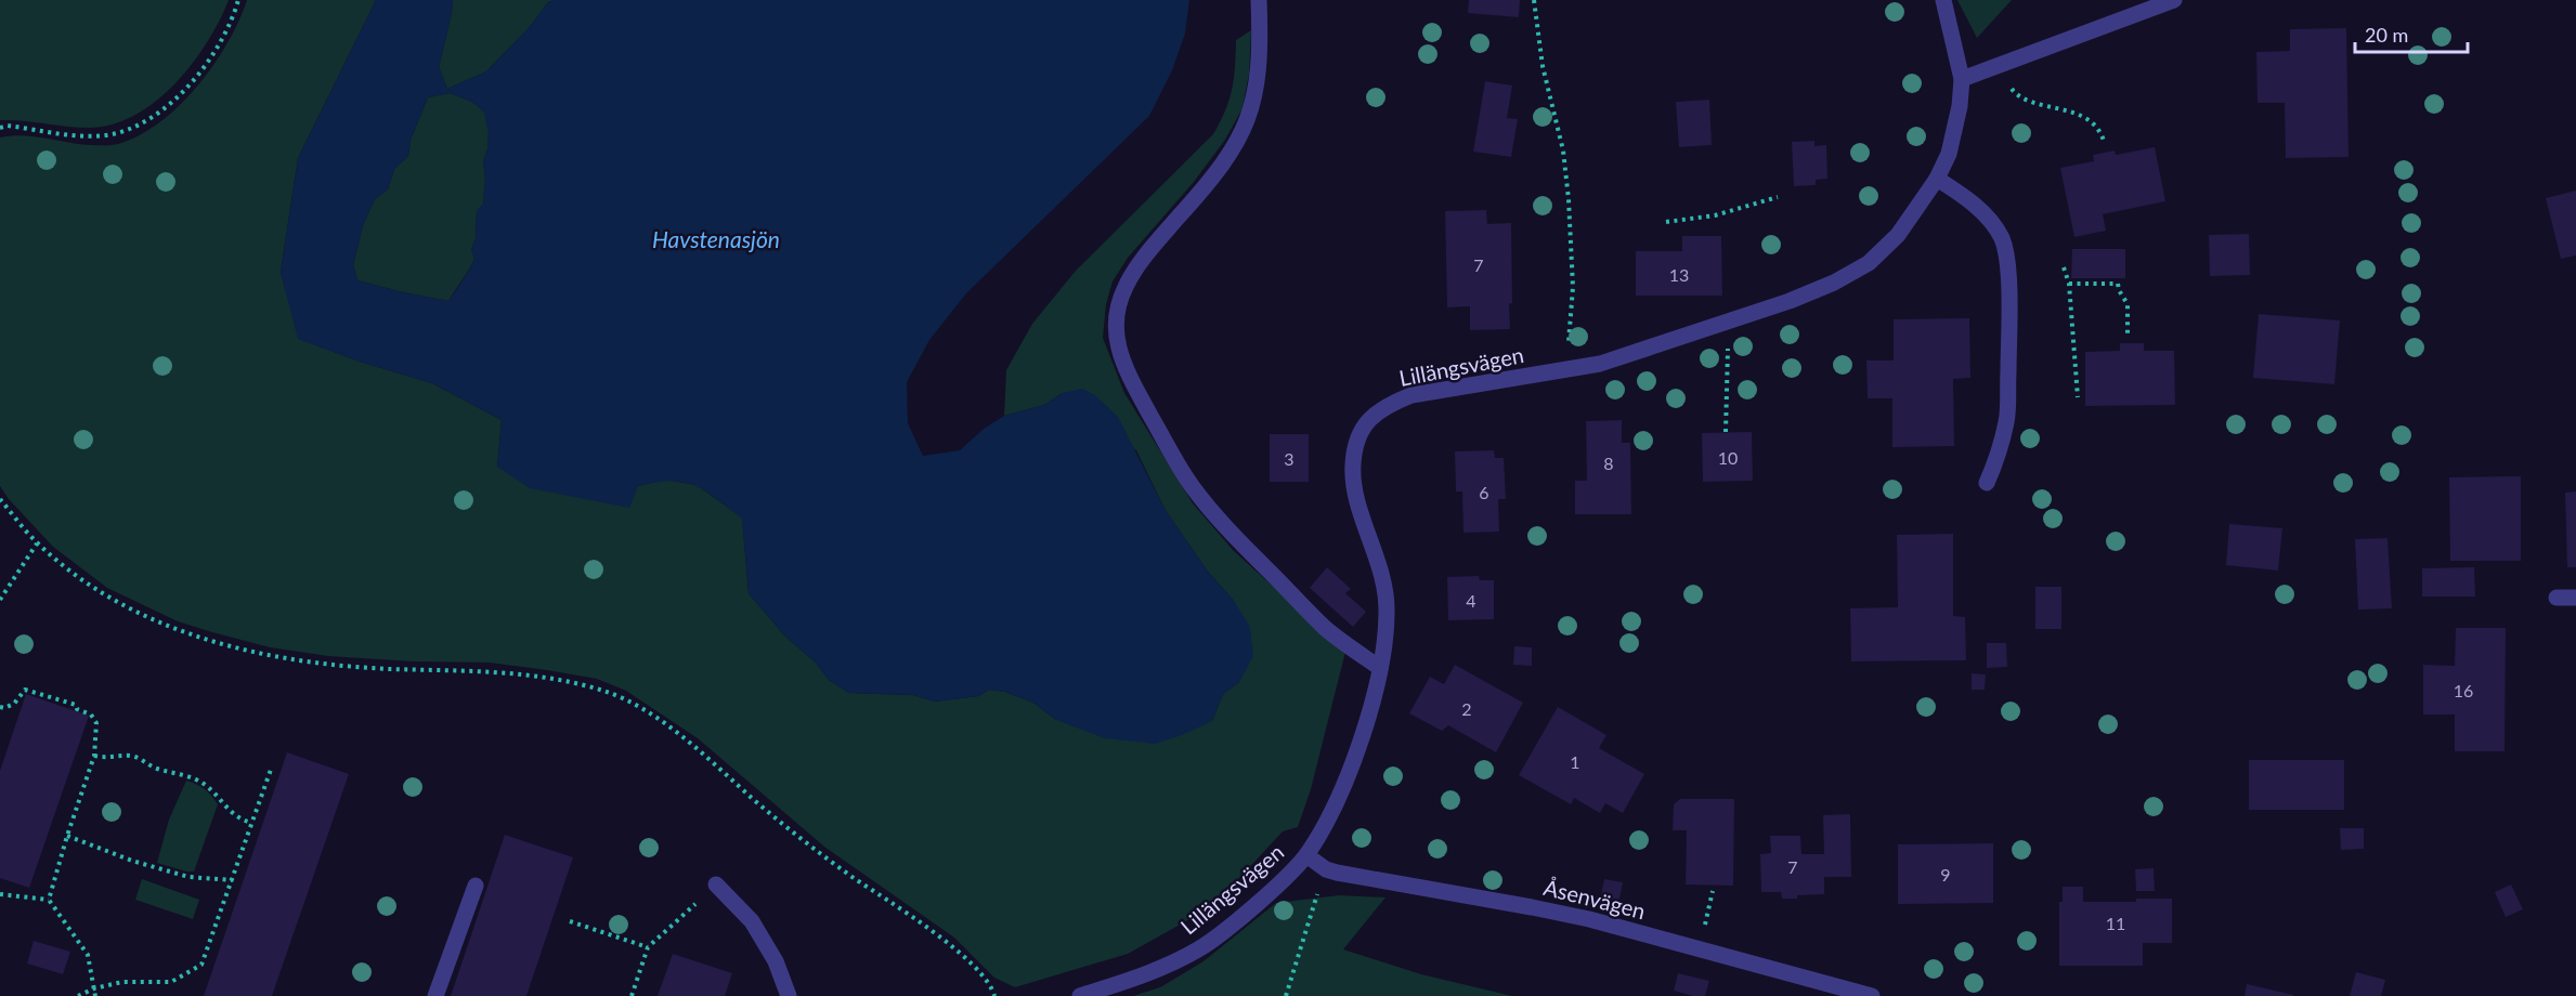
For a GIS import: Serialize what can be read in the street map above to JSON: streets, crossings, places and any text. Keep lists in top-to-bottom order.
{
  "streets": {
    "street": ["Lillängsvägen", "Åsenvägen"]
  },
  "crossings": [
    ["Lillängsvägen", "Åsenvägen"]
  ],
  "water": ["Havstenasjön"],
  "house_numbers": [
    "7",
    "13",
    "10",
    "3",
    "8",
    "6",
    "4",
    "16",
    "2",
    "1",
    "7",
    "9",
    "11"
  ],
  "scale_bar": "20 m"
}
